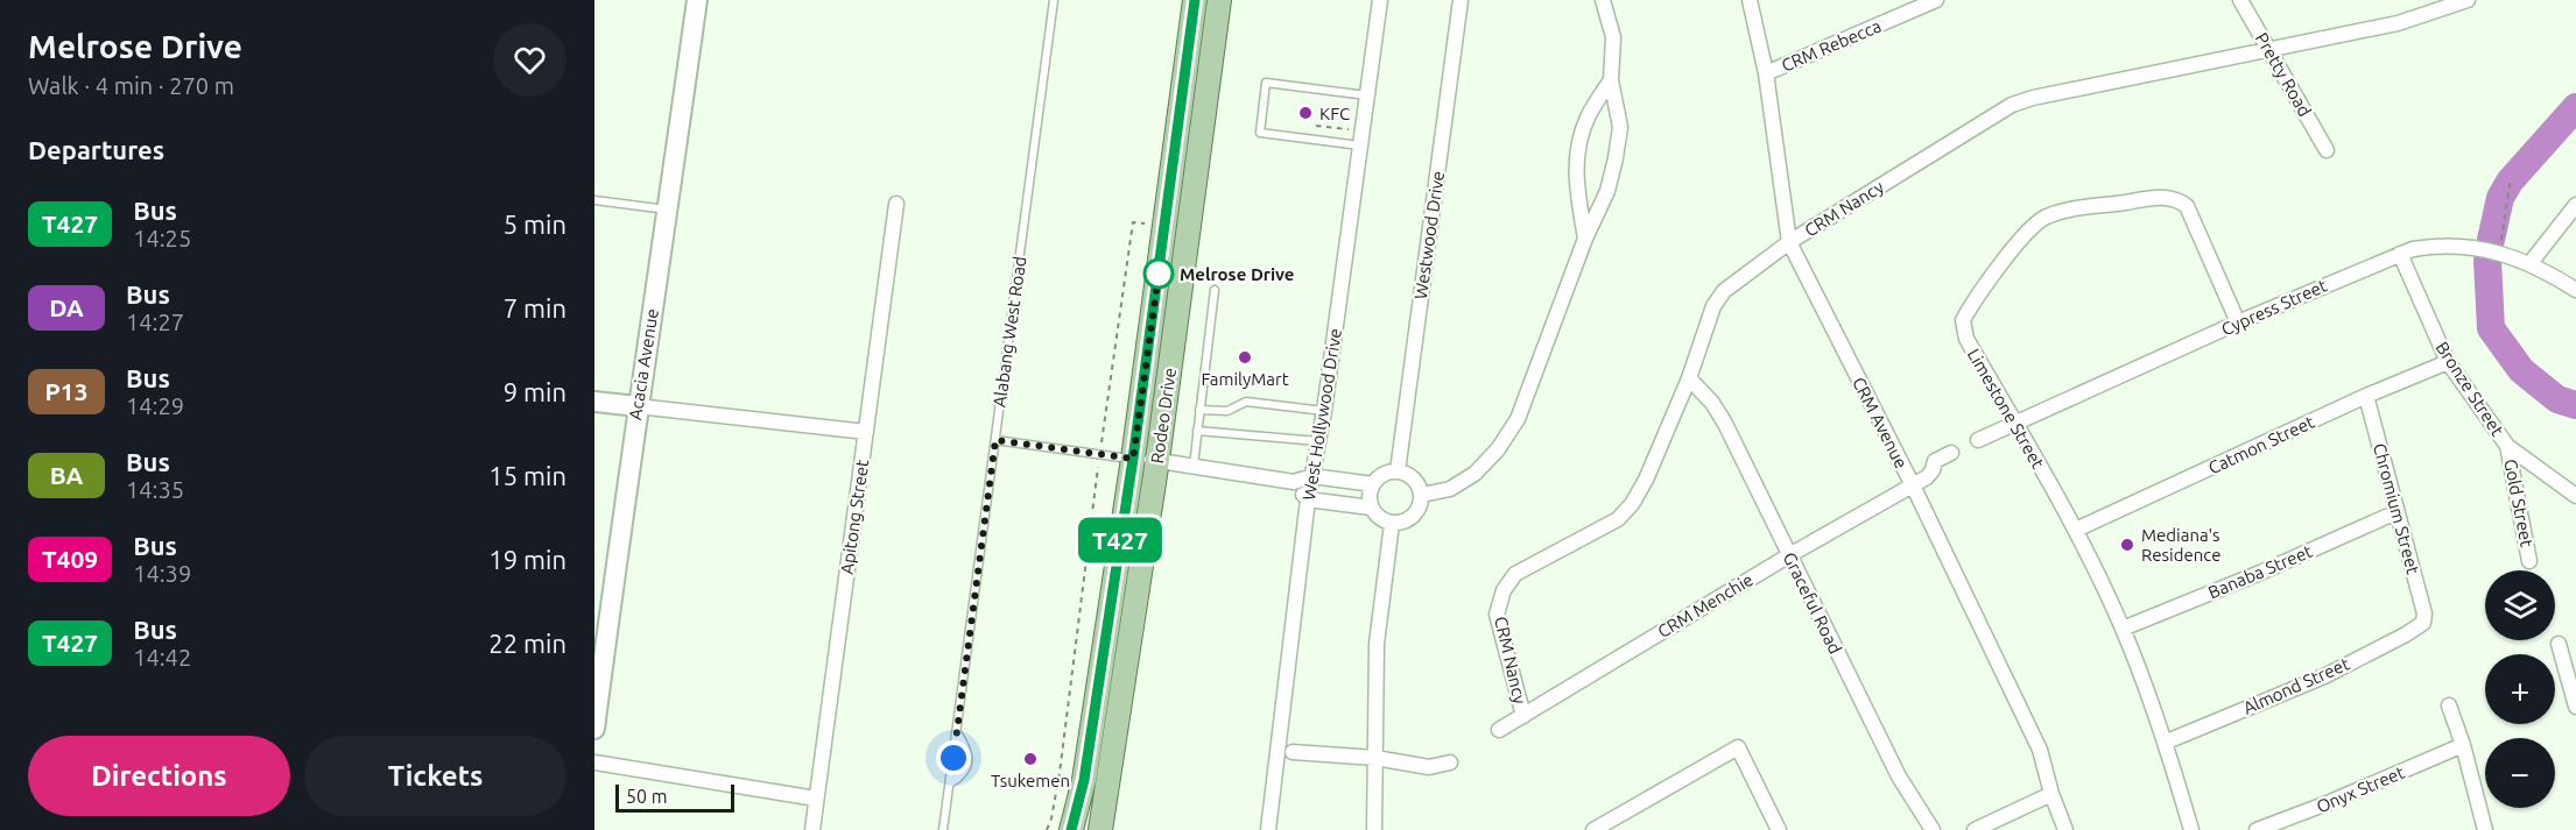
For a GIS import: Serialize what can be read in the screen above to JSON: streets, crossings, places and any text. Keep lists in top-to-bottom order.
{
  "streets": {
    "main road": ["Rodeo Drive"],
    "street": [
      "CRM Rebecca",
      "Pretty Road",
      "CRM Nancy",
      "Westwood Drive",
      "Cypress Street",
      "Acacia Avenue",
      "Bronze Street",
      "Limestone Street",
      "West Hollywood Drive",
      "CRM Avenue",
      "Catmon Street",
      "Gold Street",
      "Chromium Street",
      "Apitong Street",
      "Banaba Street",
      "Graceful Road",
      "CRM Menchie",
      "Almond Street",
      "Onyx Street"
    ],
    "lane": ["Alabang West Road"]
  },
  "crossings": [
    ["CRM Rebecca", "CRM Avenue"],
    ["Pretty Road", "CRM Nancy"],
    ["CRM Nancy", "CRM Avenue"],
    ["CRM Nancy", "Graceful Road"],
    ["CRM Nancy", "CRM Menchie"],
    ["Cypress Street", "Bronze Street"],
    ["Cypress Street", "Limestone Street"],
    ["Bronze Street", "Catmon Street"],
    ["Bronze Street", "Gold Street"],
    ["Limestone Street", "Catmon Street"],
    ["Limestone Street", "Banaba Street"],
    ["Limestone Street", "Almond Street"],
    ["CRM Avenue", "CRM Menchie"],
    ["Catmon Street", "Chromium Street"],
    ["Chromium Street", "Banaba Street"],
    ["Chromium Street", "Almond Street"],
    ["Graceful Road", "CRM Menchie"]
  ],
  "places": [
    "KFC",
    "Melrose Drive",
    "FamilyMart",
    "Mediana's Residence",
    "Tsukemen"
  ],
  "lines": ["bus line T427"],
  "scale_bar": "50 m",
  "page": {
    "heading": [
      ["Melrose Drive", "Walk · 4 min · 270 m"],
      "Departures"
    ],
    "on_map": "T427",
    "list": [
      {
        "mark": "T427",
        "name": "Bus",
        "note": "14:25",
        "value": "5 min"
      },
      {
        "mark": "DA",
        "name": "Bus",
        "note": "14:27",
        "value": "7 min"
      },
      {
        "mark": "P13",
        "name": "Bus",
        "note": "14:29",
        "value": "9 min"
      },
      {
        "mark": "BA",
        "name": "Bus",
        "note": "14:35",
        "value": "15 min"
      },
      {
        "mark": "T409",
        "name": "Bus",
        "note": "14:39",
        "value": "19 min"
      },
      {
        "mark": "T427",
        "name": "Bus",
        "note": "14:42",
        "value": "22 min"
      }
    ],
    "map_buttons": ["+", "−"],
    "buttons": ["Directions", "Tickets"],
    "scale": "50 m"
  }
}
